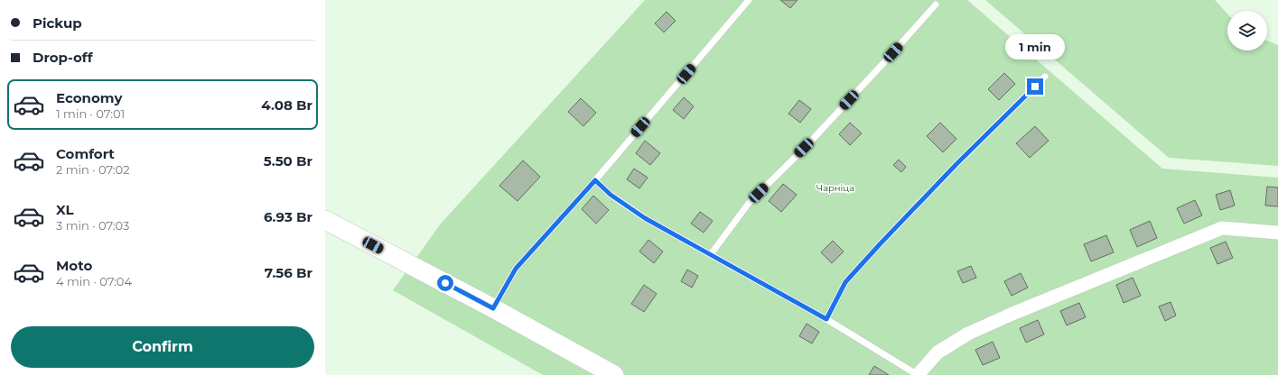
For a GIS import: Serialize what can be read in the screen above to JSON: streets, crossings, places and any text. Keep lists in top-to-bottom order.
{
  "parks": ["Чарніца"],
  "page": {
    "banner": ["Pickup", "Drop-off"],
    "bubble": "1 min",
    "list": [
      {
        "name": "Economy",
        "note": "1 min · 07:01",
        "value": "4.08 Br"
      },
      {
        "name": "Comfort",
        "note": "2 min · 07:02",
        "value": "5.50 Br"
      },
      {
        "name": "XL",
        "note": "3 min · 07:03",
        "value": "6.93 Br"
      },
      {
        "name": "Moto",
        "note": "4 min · 07:04",
        "value": "7.56 Br"
      }
    ],
    "buttons": "Confirm"
  }
}
